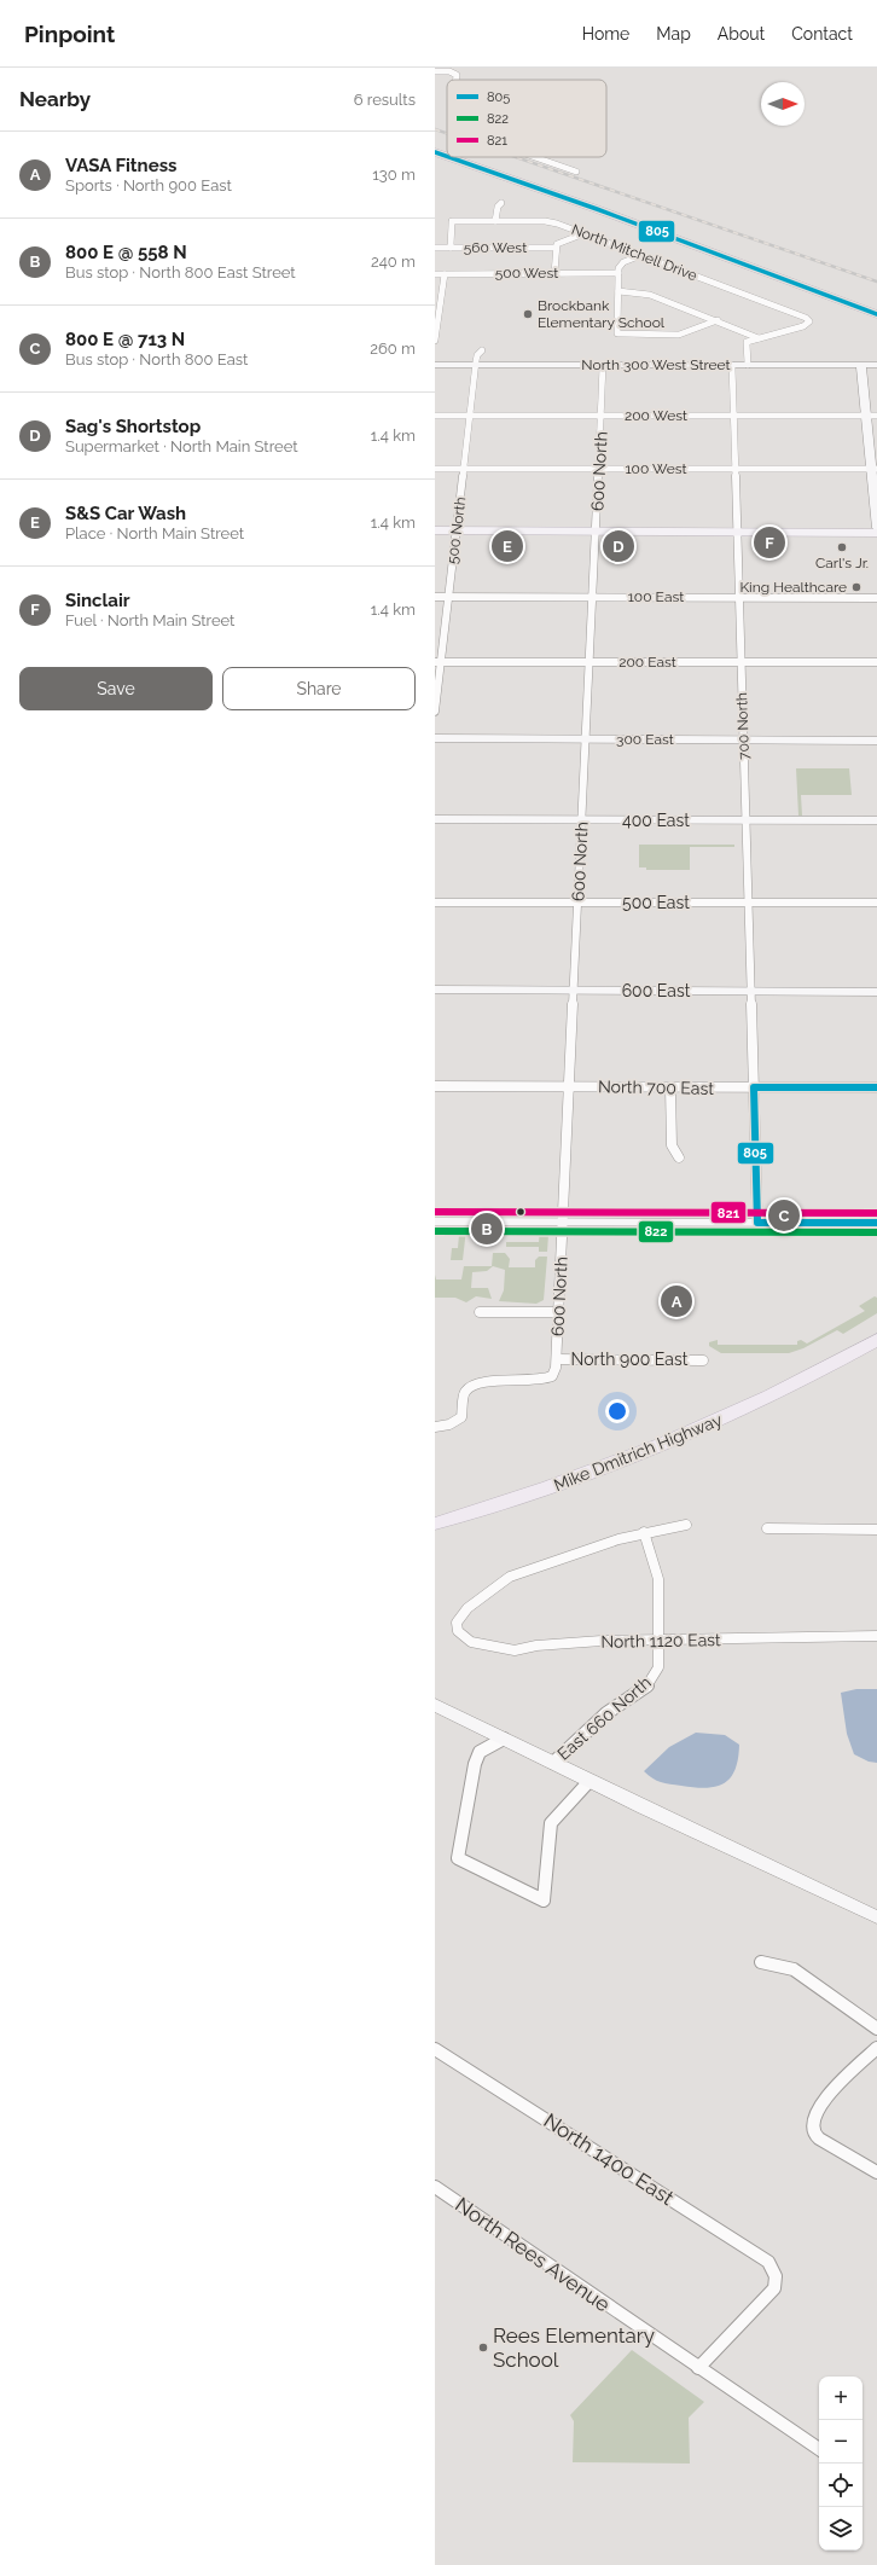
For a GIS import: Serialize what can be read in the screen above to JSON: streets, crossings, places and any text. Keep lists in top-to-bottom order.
{
  "streets": {
    "highway": ["Mike Dmitrich Highway"],
    "street": [
      "560 West",
      "North Mitchell Drive",
      "500 West",
      "North 300 West Street",
      "200 West",
      "100 West",
      "600 North",
      "500 North",
      "100 East",
      "200 East",
      "700 North",
      "300 East",
      "400 East",
      "500 East",
      "600 East",
      "North 700 East",
      "North 900 East",
      "North 1120 East",
      "East 660 North",
      "North 1400 East",
      "North Rees Avenue"
    ]
  },
  "crossings": [
    ["560 West", "North Mitchell Drive"],
    ["North 300 West Street", "600 North"],
    ["North 300 West Street", "500 North"],
    ["North 300 West Street", "700 North"],
    ["200 West", "600 North"],
    ["200 West", "500 North"],
    ["200 West", "700 North"],
    ["100 West", "600 North"],
    ["100 West", "500 North"],
    ["100 West", "700 North"],
    ["600 North", "100 East"],
    ["600 North", "200 East"],
    ["600 North", "300 East"],
    ["600 North", "400 East"],
    ["600 North", "500 East"],
    ["600 North", "600 East"],
    ["600 North", "North 700 East"],
    ["600 North", "North 900 East"],
    ["500 North", "100 East"],
    ["500 North", "200 East"],
    ["100 East", "700 North"],
    ["200 East", "700 North"],
    ["700 North", "300 East"],
    ["700 North", "400 East"],
    ["700 North", "500 East"],
    ["700 North", "600 East"],
    ["700 North", "North 700 East"],
    ["North 1120 East", "East 660 North"],
    ["North 1400 East", "North Rees Avenue"]
  ],
  "places": [
    "Brockbank Elementary School",
    "Carl's Jr.",
    "King Healthcare",
    "Rees Elementary School"
  ],
  "lines": ["transit line 805", "transit line 821", "transit line 822"],
  "legend": ["805", "822", "821"],
  "north": "right",
  "page": {
    "header": "Pinpoint",
    "nav": [
      "Home",
      "Map",
      "About",
      "Contact"
    ],
    "heading": ["Nearby", "6 results"],
    "list": [
      {
        "mark": "A",
        "name": "VASA Fitness",
        "note": "Sports · North 900 East",
        "value": "130 m"
      },
      {
        "mark": "B",
        "name": "800 E @ 558 N",
        "note": "Bus stop · North 800 East Street",
        "value": "240 m"
      },
      {
        "mark": "C",
        "name": "800 E @ 713 N",
        "note": "Bus stop · North 800 East",
        "value": "260 m"
      },
      {
        "mark": "D",
        "name": "Sag's Shortstop",
        "note": "Supermarket · North Main Street",
        "value": "1.4 km"
      },
      {
        "mark": "E",
        "name": "S&S Car Wash",
        "note": "Place · North Main Street",
        "value": "1.4 km"
      },
      {
        "mark": "F",
        "name": "Sinclair",
        "note": "Fuel · North Main Street",
        "value": "1.4 km"
      }
    ],
    "pins": [
      "F",
      "D",
      "E",
      "C",
      "B",
      "A"
    ],
    "buttons": ["Save", "Share"],
    "map_buttons": ["+", "−"]
  }
}
